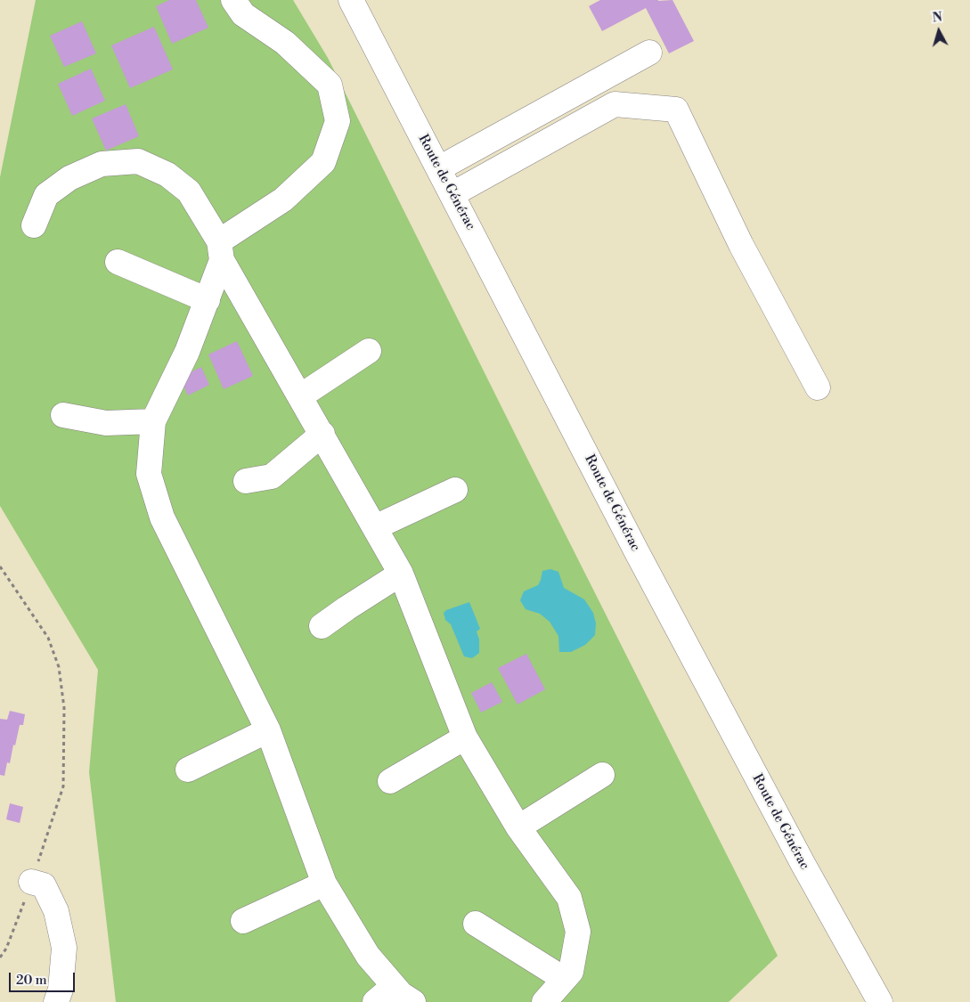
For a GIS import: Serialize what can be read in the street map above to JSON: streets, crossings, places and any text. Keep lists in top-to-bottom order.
{
  "streets": {
    "street": ["Route de Générac"]
  },
  "scale_bar": "20 m",
  "north": "top"
}
